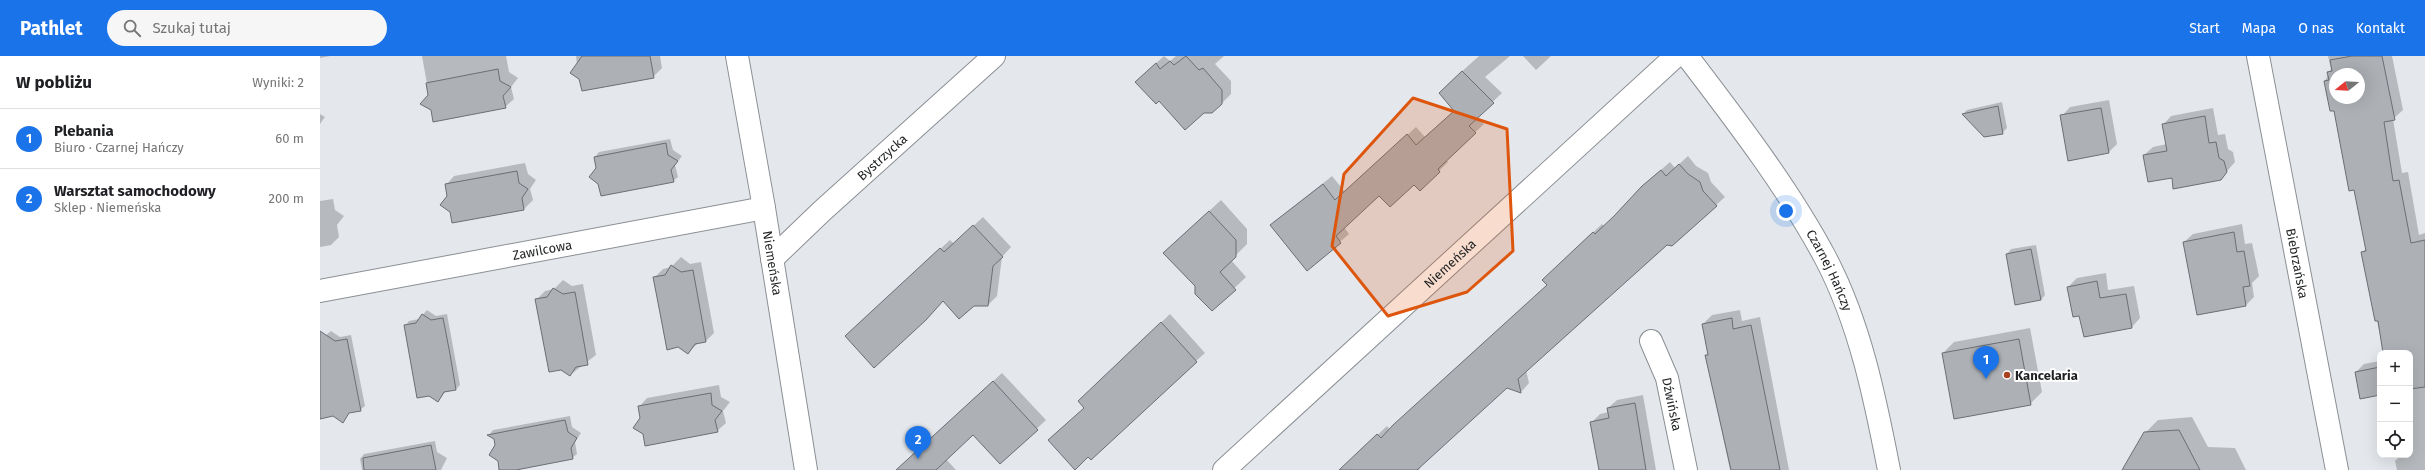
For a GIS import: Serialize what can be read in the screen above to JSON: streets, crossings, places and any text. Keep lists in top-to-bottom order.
{
  "streets": {
    "street": [
      "Bystrzycka",
      "Zawilcowa",
      "Niemeńska",
      "Biebrzańska",
      "Czarnej Hańczy",
      "Dźwińska"
    ]
  },
  "crossings": [
    ["Bystrzycka", "Niemeńska"],
    ["Zawilcowa", "Niemeńska"]
  ],
  "places": ["Kancelaria"],
  "north": "left",
  "page": {
    "header": "Pathlet",
    "search": "Szukaj tutaj",
    "nav": [
      "Start",
      "Mapa",
      "O nas",
      "Kontakt"
    ],
    "heading": ["W pobliżu", "Wyniki: 2"],
    "list": [
      {
        "mark": "1",
        "name": "Plebania",
        "note": "Biuro · Czarnej Hańczy",
        "value": "60 m"
      },
      {
        "mark": "2",
        "name": "Warsztat samochodowy",
        "note": "Sklep · Niemeńska",
        "value": "200 m"
      }
    ],
    "pins": ["1", "2"],
    "map_buttons": ["+", "−"]
  }
}
